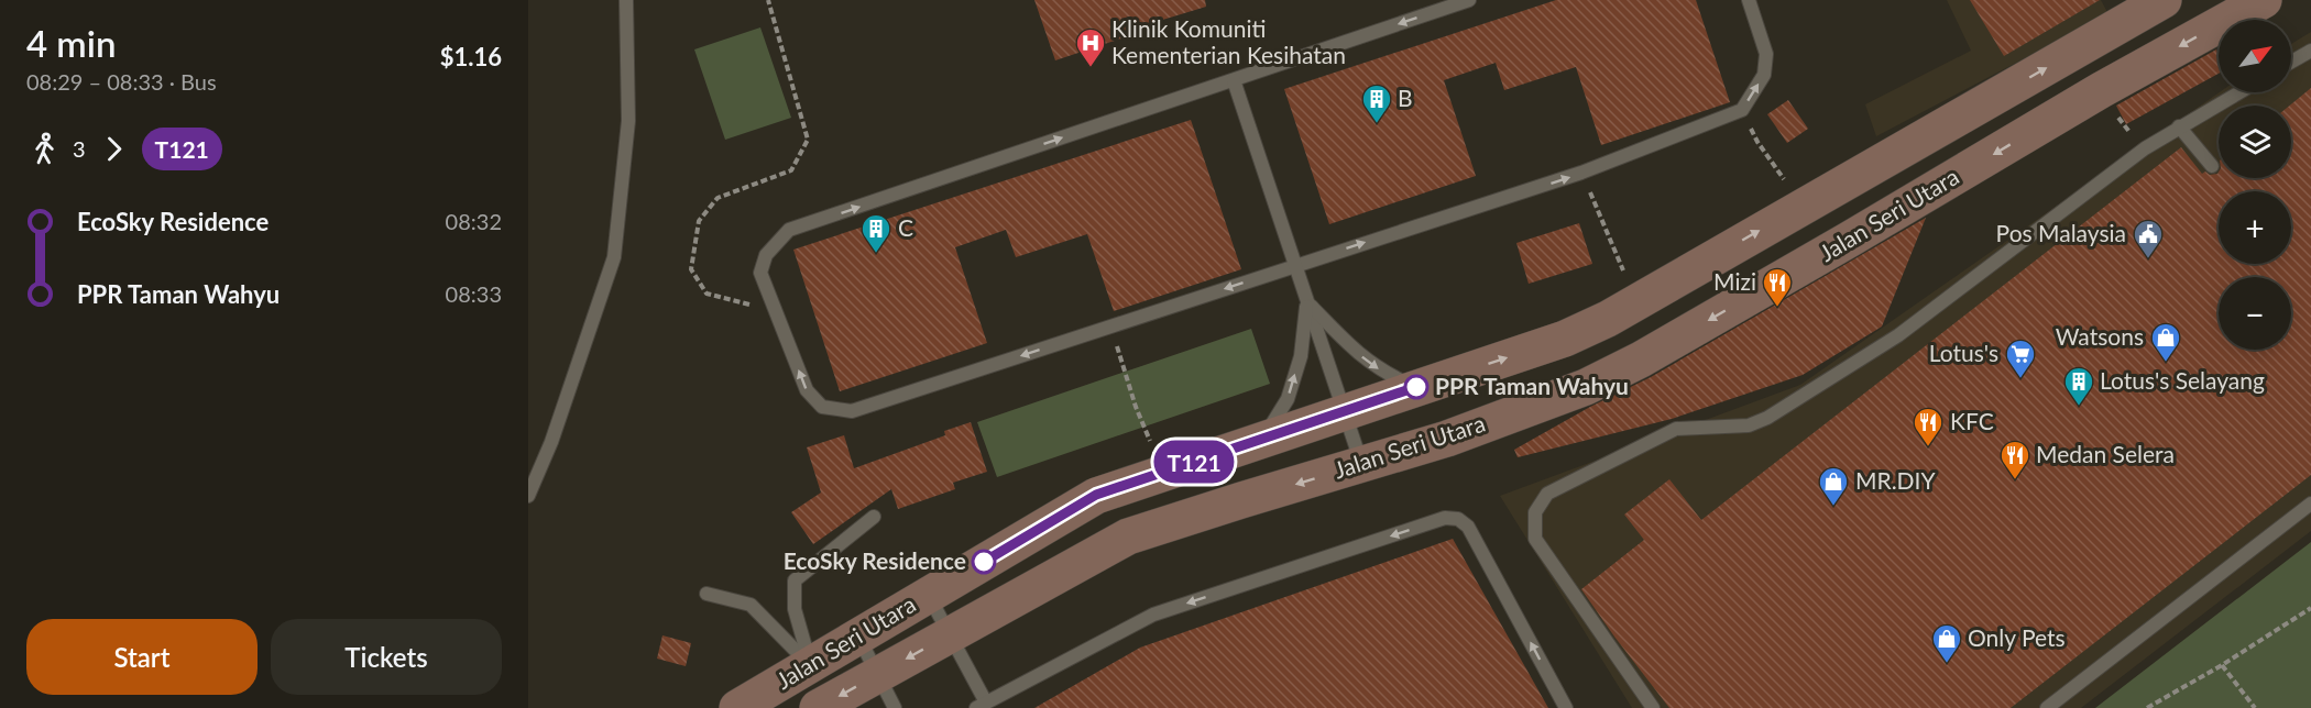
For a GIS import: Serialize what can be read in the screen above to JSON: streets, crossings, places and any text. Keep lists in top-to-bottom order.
{
  "streets": {
    "street": ["Jalan Seri Utara"]
  },
  "places": {
    "hospital": ["Klinik Komuniti Kementerian Kesihatan"],
    "building": ["B", "C", "Lotus's Selayang"],
    "public building": ["Pos Malaysia"],
    "restaurant": ["Mizi", "KFC", "Medan Selera"],
    "shop": ["Watsons", "MR.DIY", "Only Pets"],
    "supermarket": ["Lotus's"],
    "other": ["PPR Taman Wahyu", "EcoSky Residence"]
  },
  "lines": ["bus line T121"],
  "north": "top right",
  "page": {
    "heading": ["4 min", "08:29 – 08:33 · Bus", "$1.16"],
    "on_map": "T121",
    "map_buttons": ["+", "−"],
    "legs": ["3", "T121"],
    "list": [
      {
        "name": "EcoSky Residence",
        "value": "08:32"
      },
      {
        "name": "PPR Taman Wahyu",
        "value": "08:33"
      }
    ],
    "buttons": ["Start", "Tickets"]
  }
}
